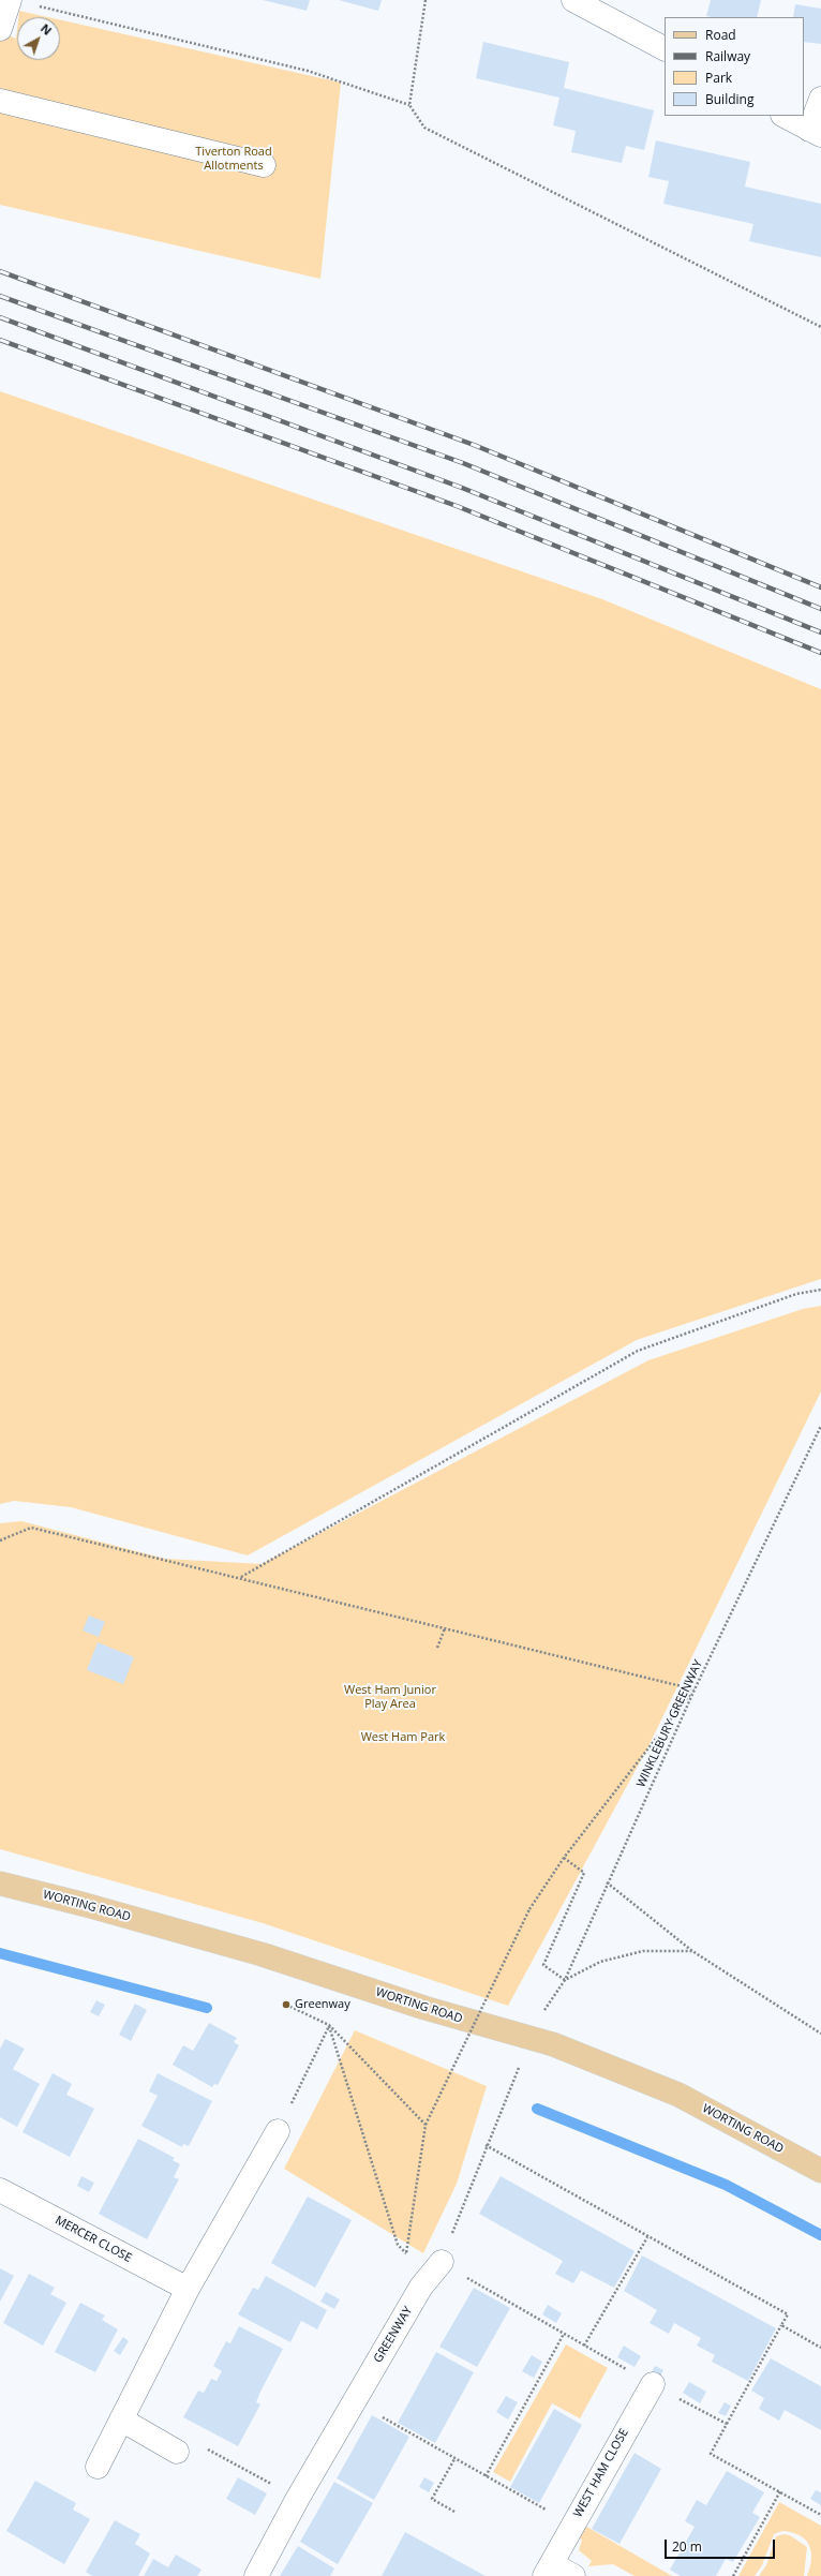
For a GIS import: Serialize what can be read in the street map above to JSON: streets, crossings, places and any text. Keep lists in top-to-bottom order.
{
  "streets": {
    "main road": ["WORTING ROAD"],
    "street": ["MERCER CLOSE", "GREENWAY", "WEST HAM CLOSE"],
    "path": ["WINKLEBURY GREENWAY"]
  },
  "parks": ["Tiverton Road Allotments", "West Ham Junior Play Area", "West Ham Park"],
  "places": ["Greenway"],
  "legend": [
    "Road",
    "Railway",
    "Park",
    "Building"
  ],
  "scale_bar": "20 m",
  "north": "top right"
}
